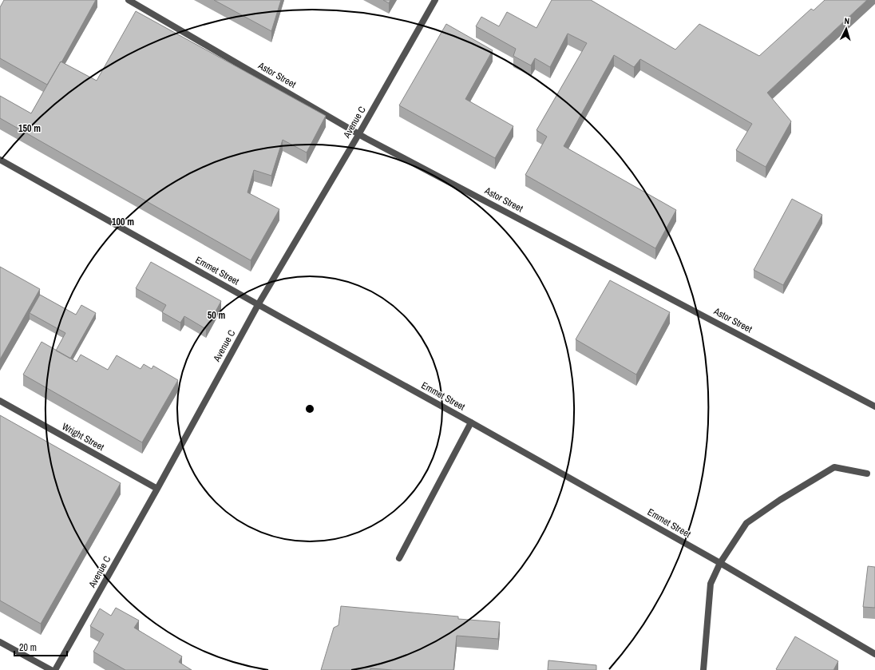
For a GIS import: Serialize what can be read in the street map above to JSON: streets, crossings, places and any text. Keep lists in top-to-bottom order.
{
  "streets": {
    "street": [
      "Astor Street",
      "Avenue C",
      "Emmet Street",
      "Wright Street"
    ]
  },
  "crossings": [
    ["Astor Street", "Avenue C"],
    ["Avenue C", "Emmet Street"],
    ["Avenue C", "Wright Street"]
  ],
  "scale_bar": "20 m",
  "north": "top",
  "rings": ["150 m", "100 m", "50 m"]
}
